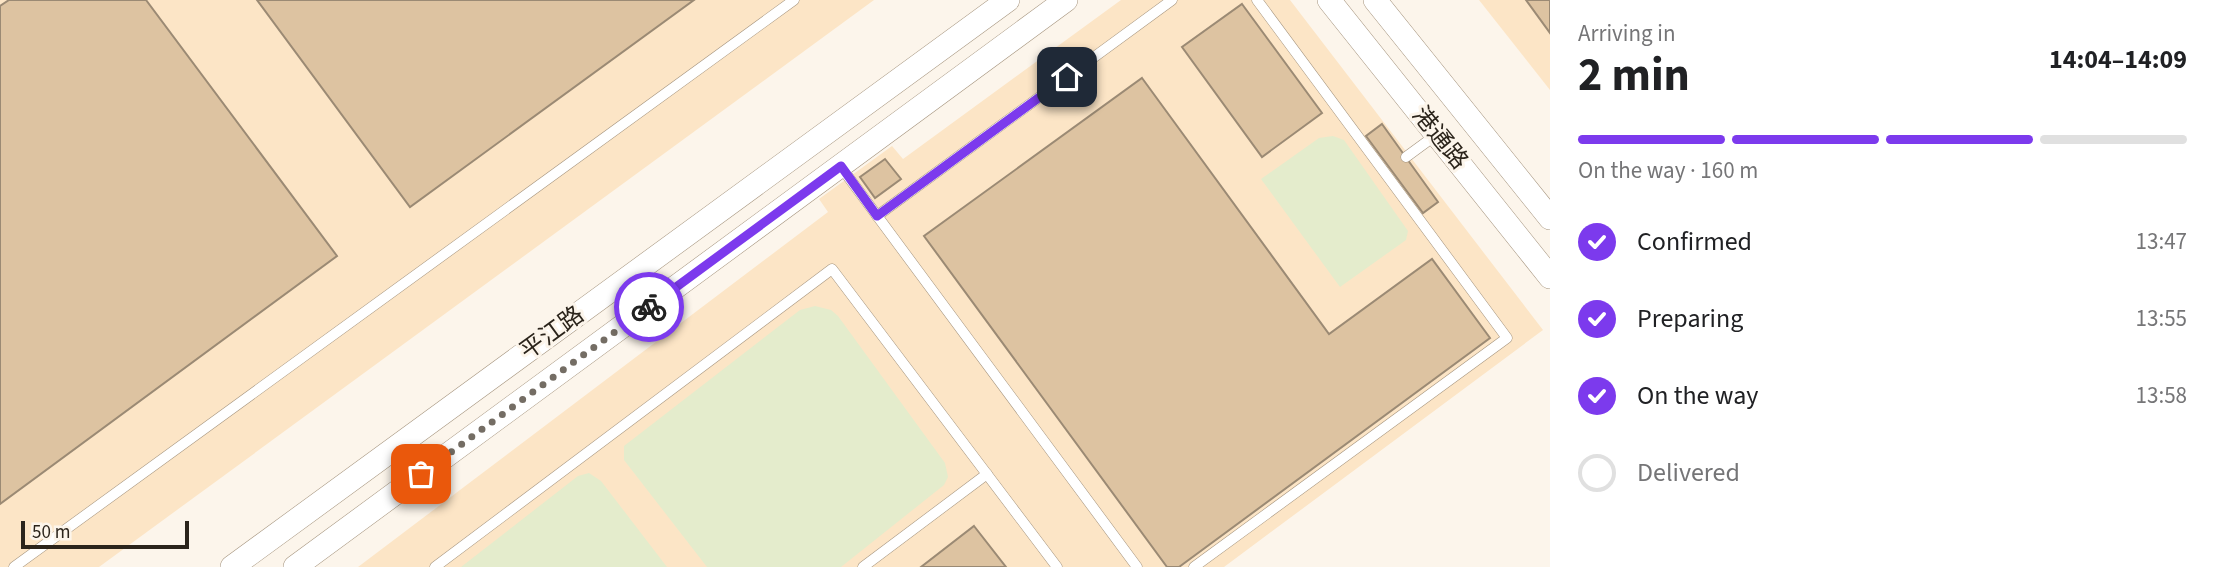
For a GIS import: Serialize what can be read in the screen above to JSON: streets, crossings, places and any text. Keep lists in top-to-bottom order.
{
  "streets": {
    "street": ["港通路", "平江路"]
  },
  "scale_bar": "50 m",
  "page": {
    "heading": ["2 min", "Arriving in", "14:04–14:09"],
    "bar": "On the way · 160 m",
    "list": [
      ["Confirmed", "13:47"],
      ["Preparing", "13:55"],
      ["On the way", "13:58"],
      "Delivered"
    ],
    "scale": "50 m"
  }
}
